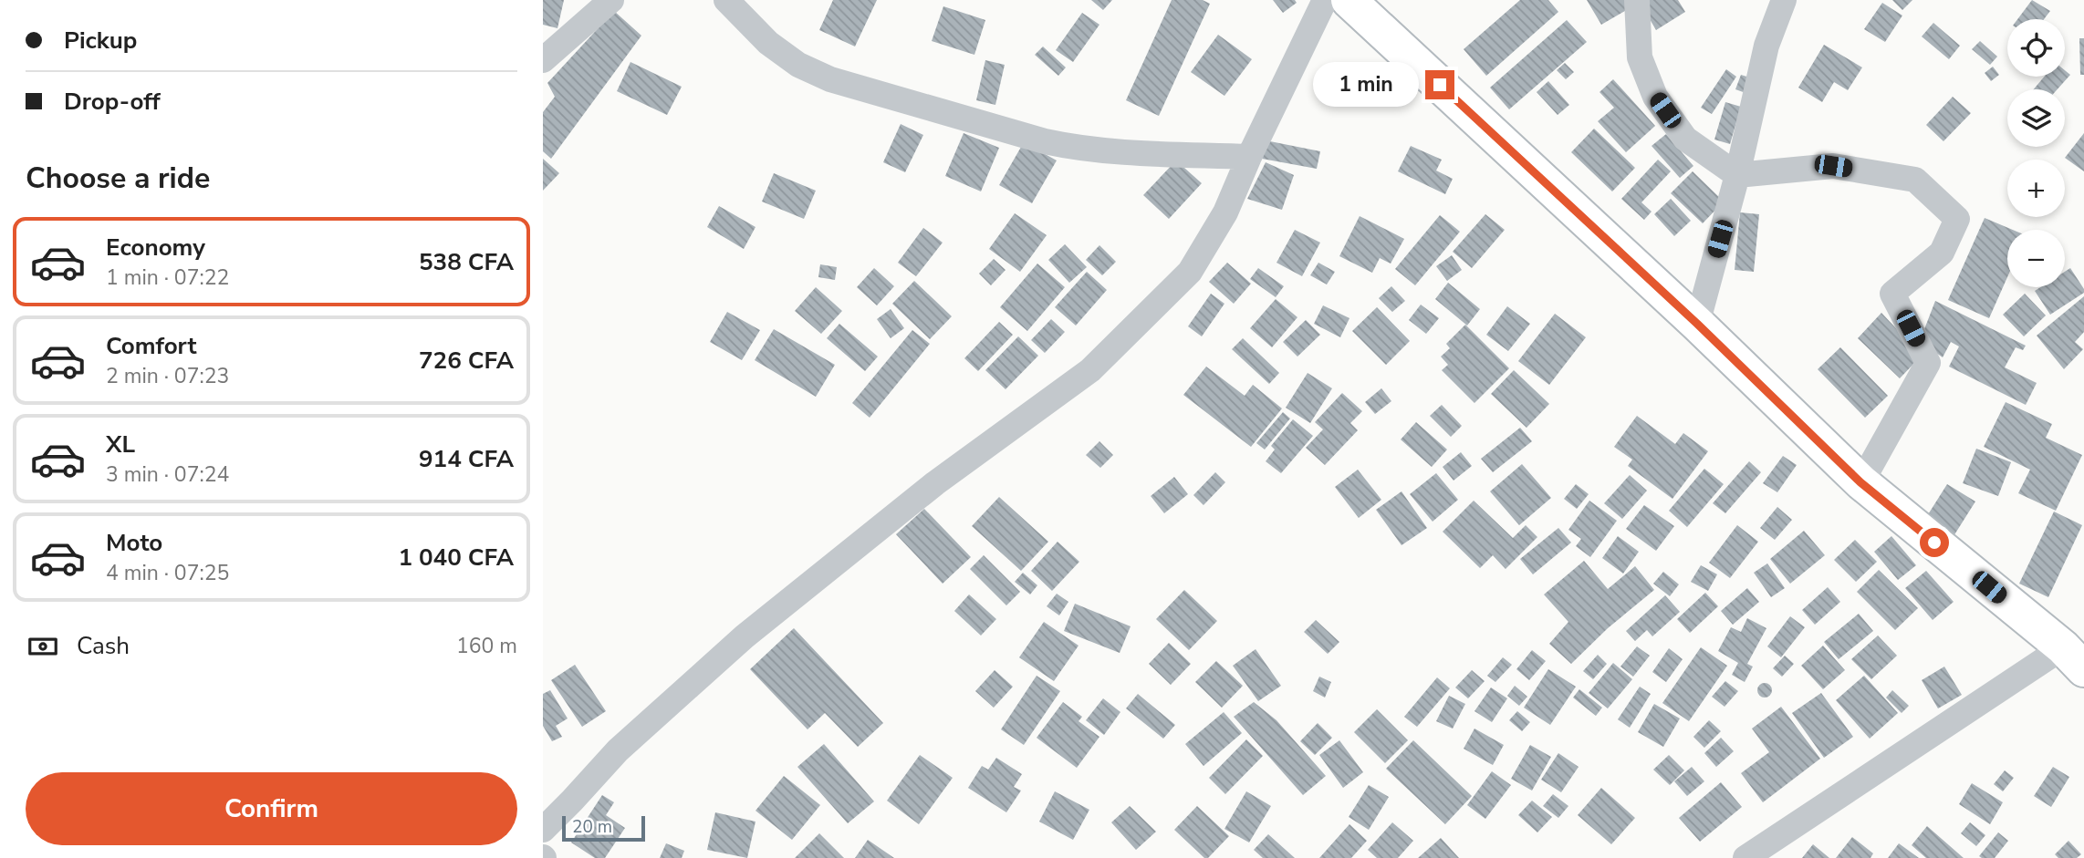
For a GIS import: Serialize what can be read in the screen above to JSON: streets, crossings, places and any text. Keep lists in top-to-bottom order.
{
  "scale_bar": "20 m",
  "page": {
    "banner": ["Pickup", "Drop-off"],
    "map_buttons": ["+", "−"],
    "bubble": "1 min",
    "heading": "Choose a ride",
    "list": [
      {
        "name": "Economy",
        "note": "1 min · 07:22",
        "value": "538 CFA"
      },
      {
        "name": "Comfort",
        "note": "2 min · 07:23",
        "value": "726 CFA"
      },
      {
        "name": "XL",
        "note": "3 min · 07:24",
        "value": "914 CFA"
      },
      {
        "name": "Moto",
        "note": "4 min · 07:25",
        "value": "1 040 CFA"
      }
    ],
    "pay": ["Cash", "160 m"],
    "buttons": "Confirm",
    "scale": "20 m"
  }
}
